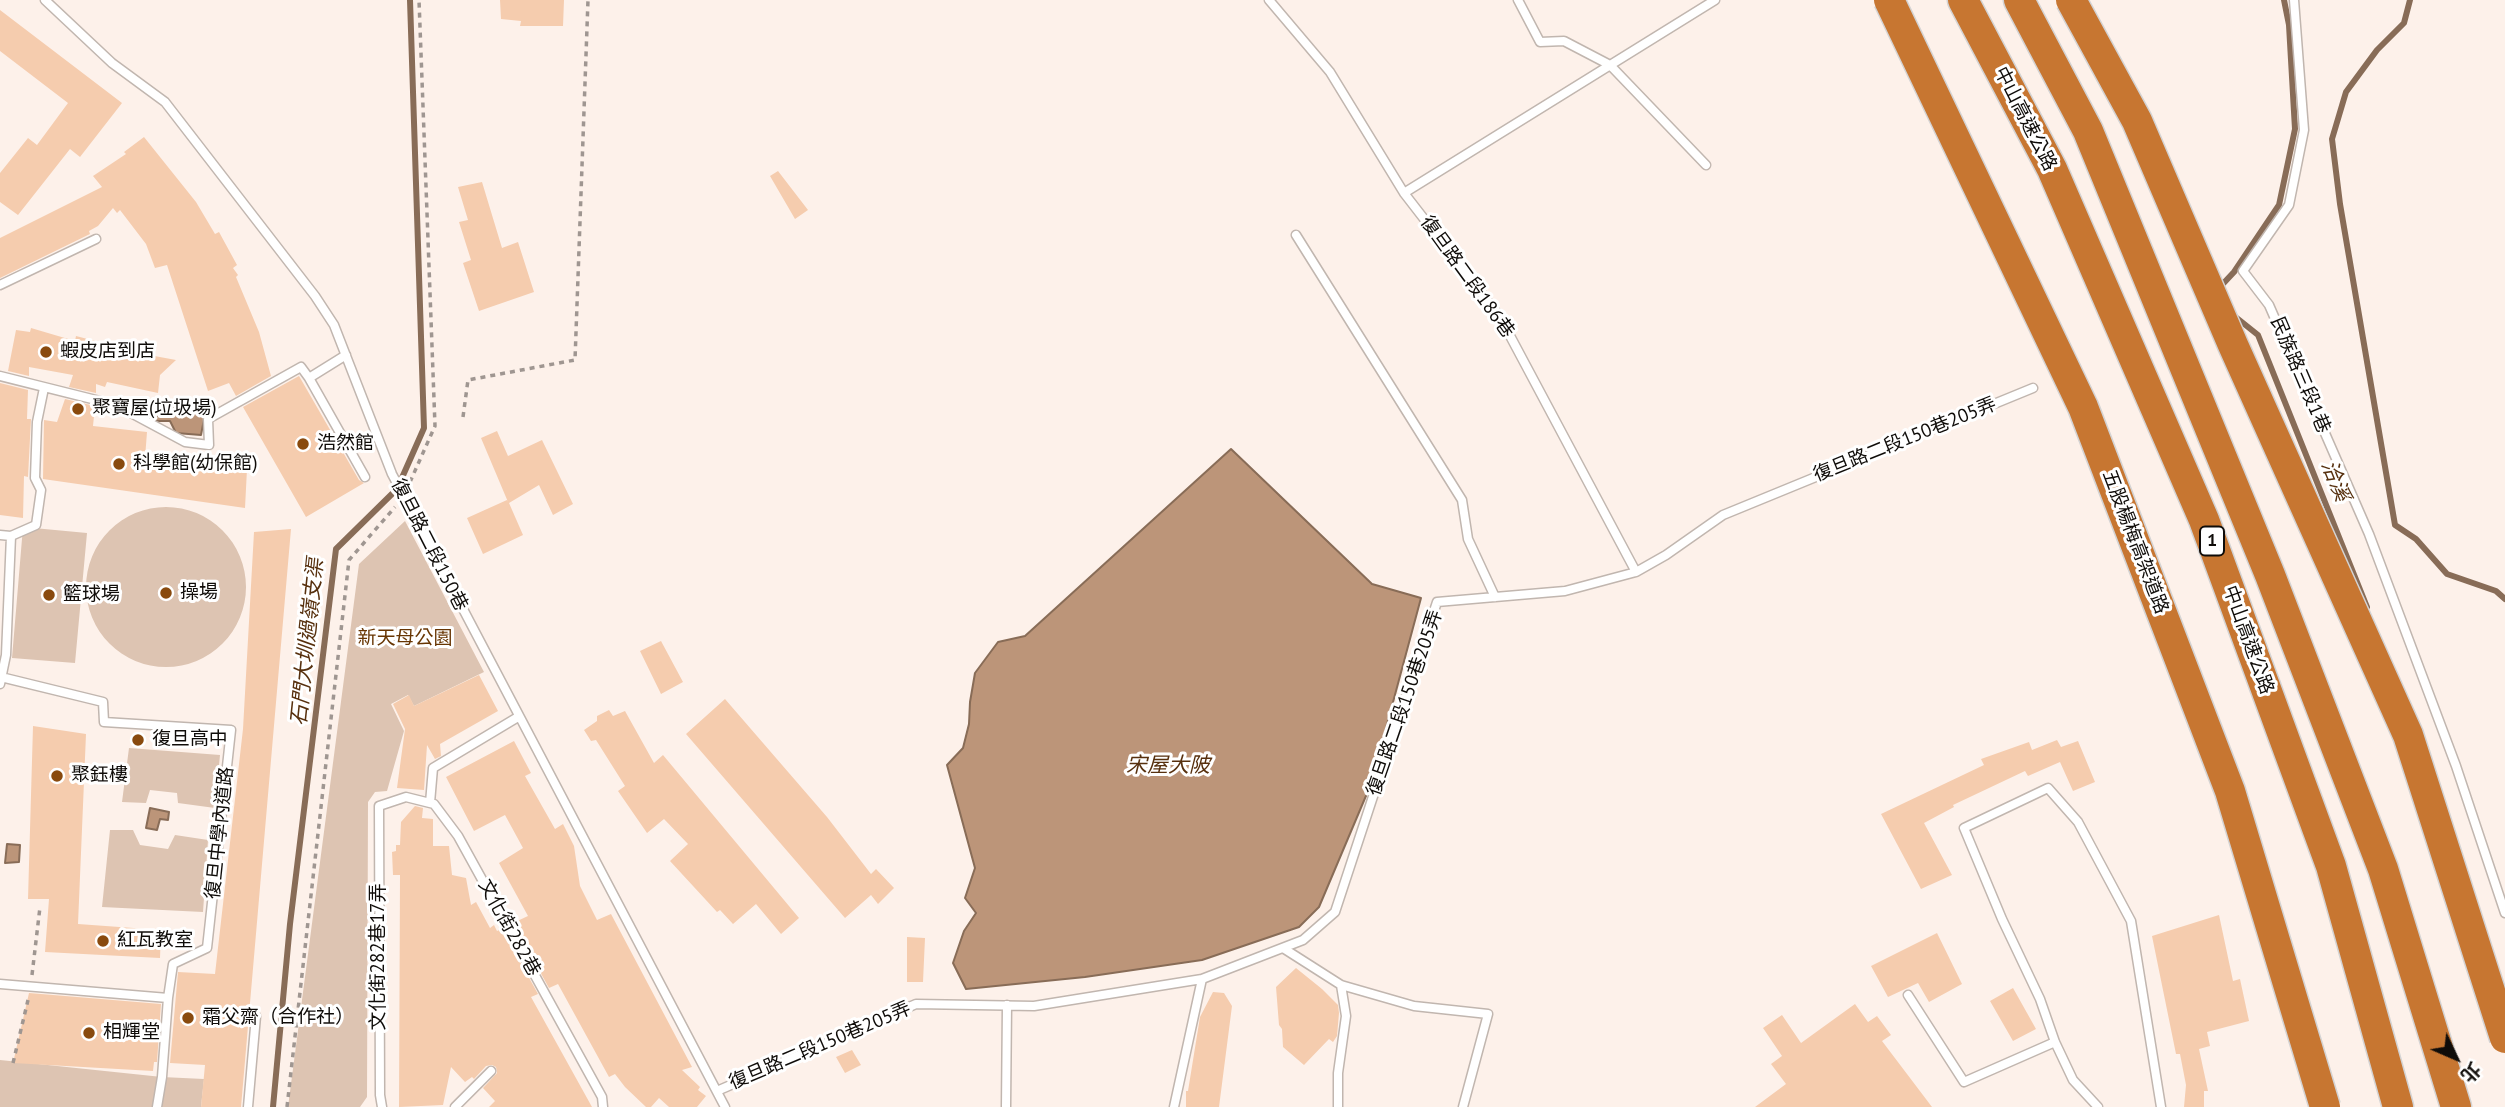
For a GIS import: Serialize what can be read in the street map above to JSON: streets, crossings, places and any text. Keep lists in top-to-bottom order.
{
  "streets": {
    "highway": ["中山高速公路", "1", "五股楊梅高架道路"],
    "lane": [
      "復旦路二段186巷",
      "民族路三段1巷",
      "復旦路二段150巷205弄",
      "復旦路二段150巷",
      "復旦中學內道路",
      "文化街282巷",
      "文化街282巷17弄"
    ]
  },
  "crossings": [
    ["復旦路二段186巷", "復旦路二段150巷205弄"],
    ["復旦路二段150巷205弄", "復旦路二段150巷"],
    ["文化街282巷", "文化街282巷17弄"]
  ],
  "water": ["洽溪", "石門大圳過嶺支渠", "宋屋大陂"],
  "parks": ["新天母公園"],
  "places": [
    "蝦皮店到店",
    "聚寶屋(垃圾場)",
    "浩然館",
    "科學館(幼保館)",
    "操場",
    "籃球場",
    "復旦高中",
    "聚鈺樓",
    "紅瓦教室",
    "霜父齋（合作社）",
    "相輝堂"
  ],
  "north": "bottom right"
}
